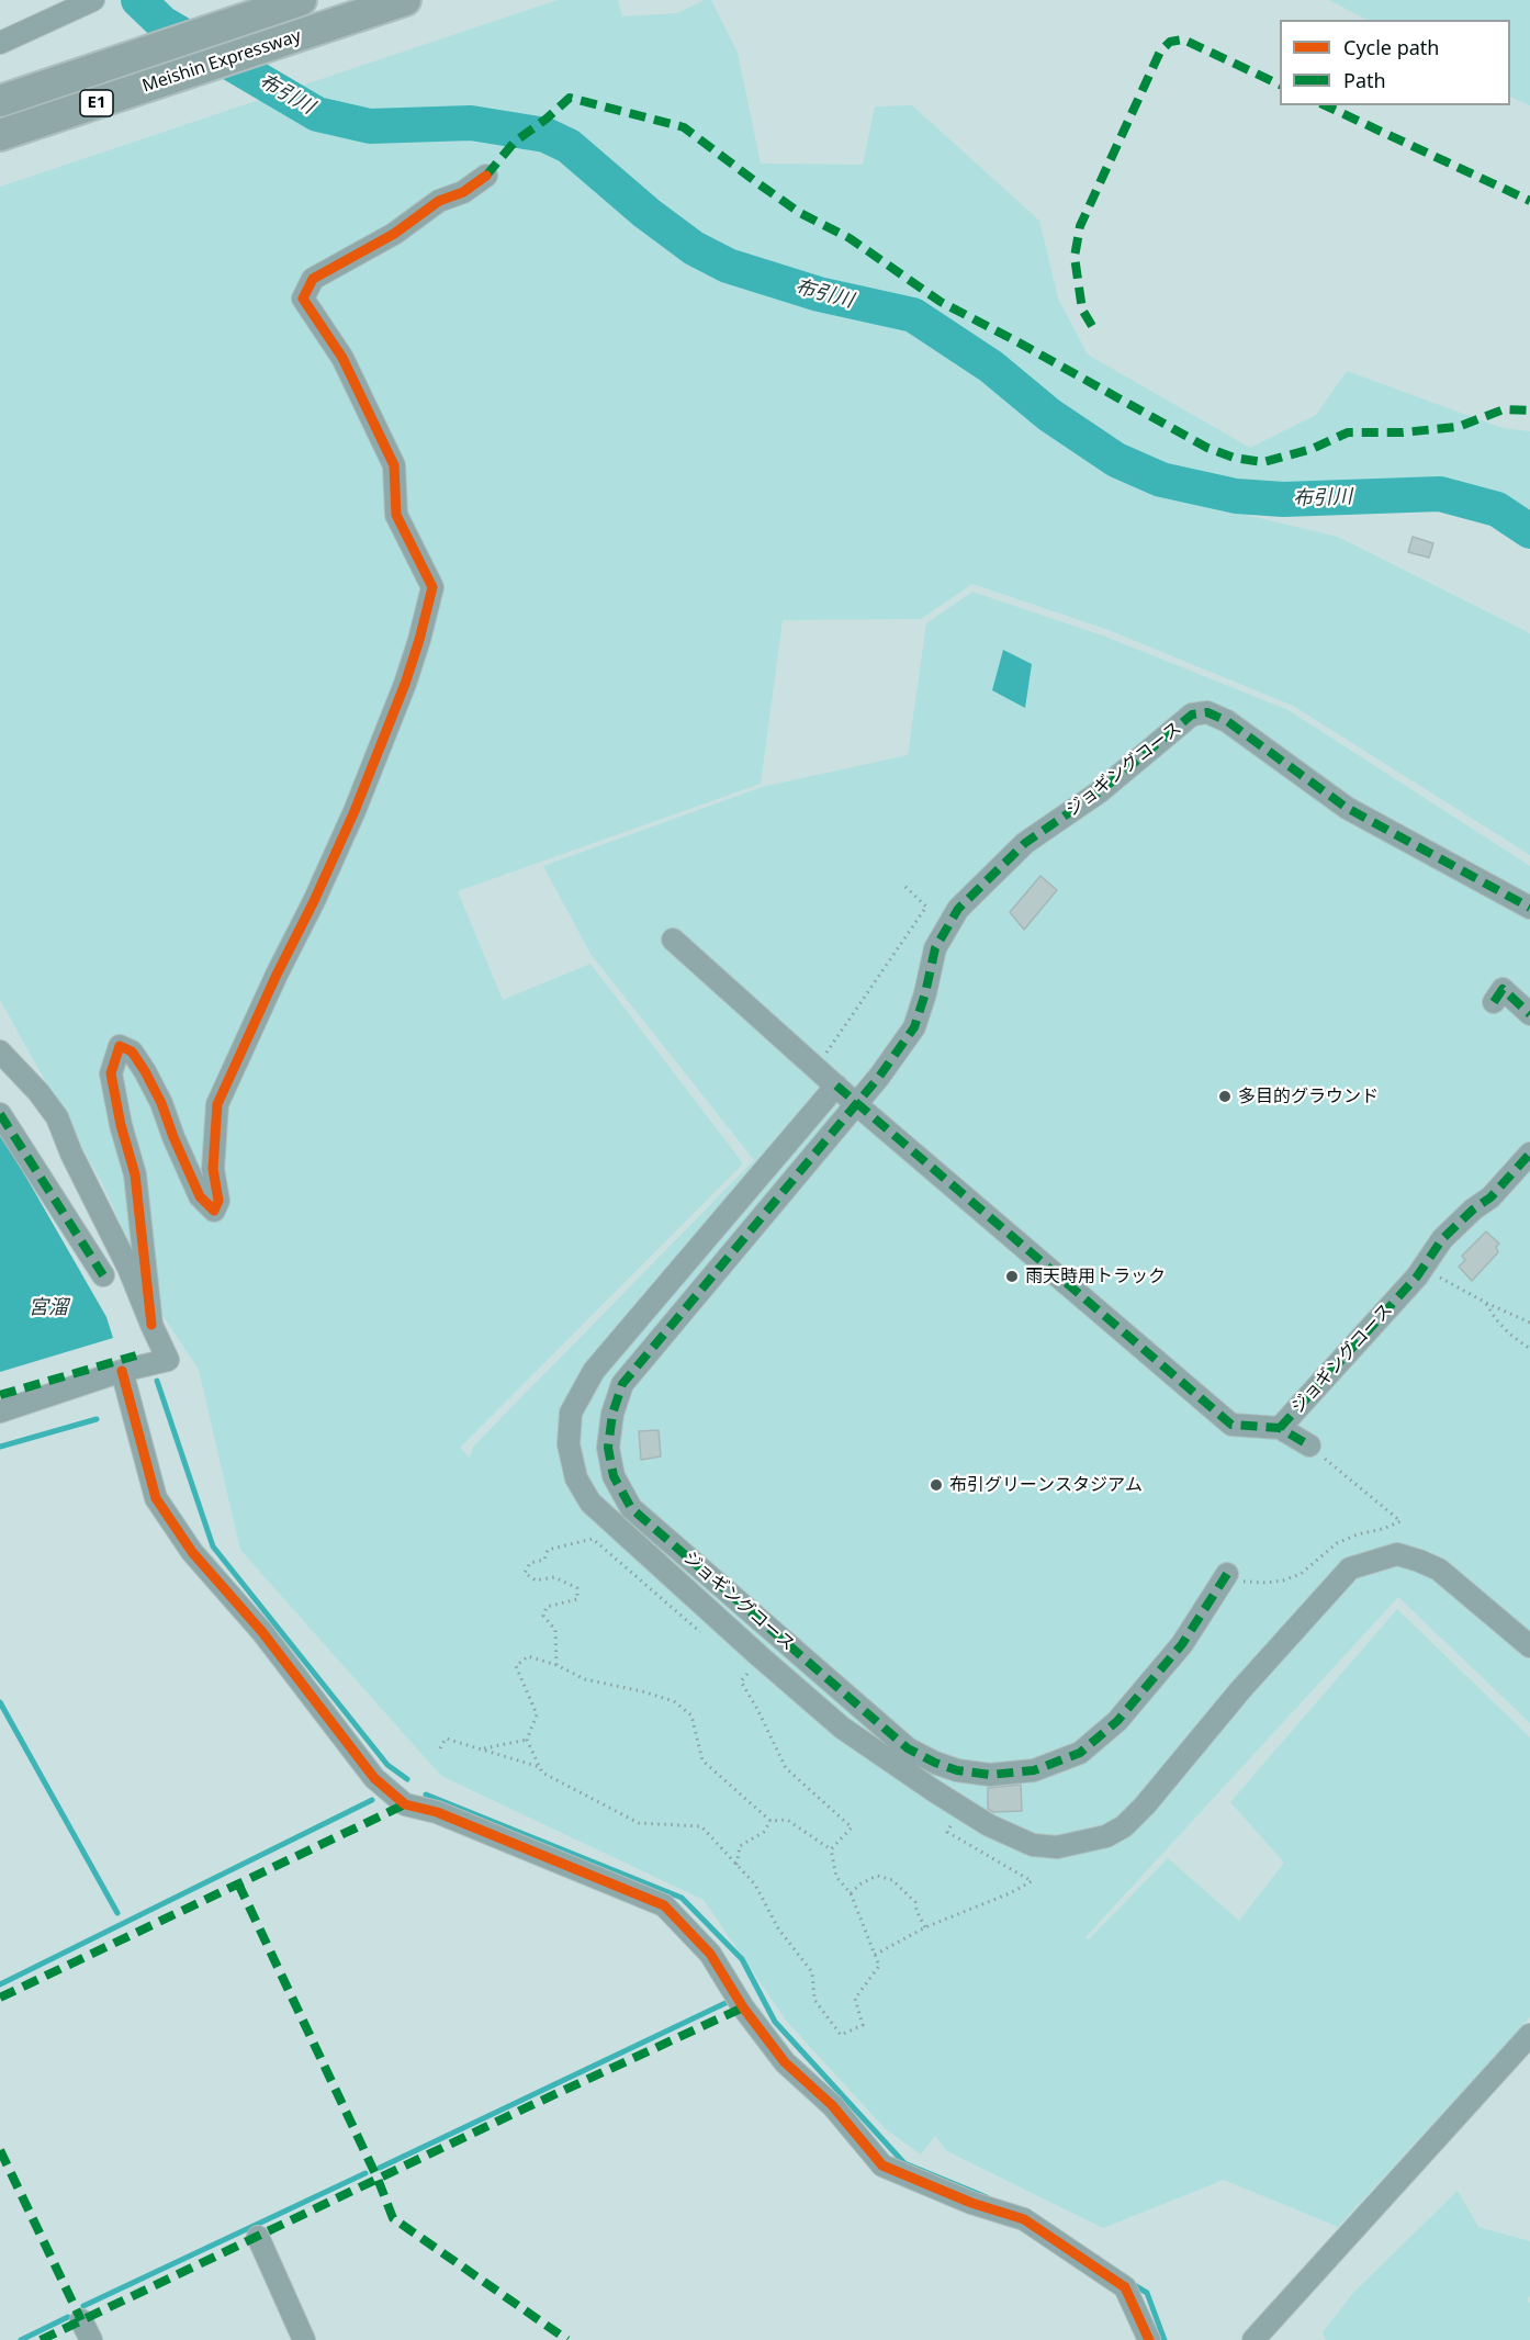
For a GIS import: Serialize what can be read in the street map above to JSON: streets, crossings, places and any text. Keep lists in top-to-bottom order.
{
  "streets": {
    "highway": ["Meishin Expressway", "E1"],
    "street": ["ジョギングコース"]
  },
  "water": ["布引川", "宮溜"],
  "places": ["多目的グラウンド", "雨天時用トラック", "布引グリーンスタジアム"],
  "legend": ["Cycle path", "Path"]
}
